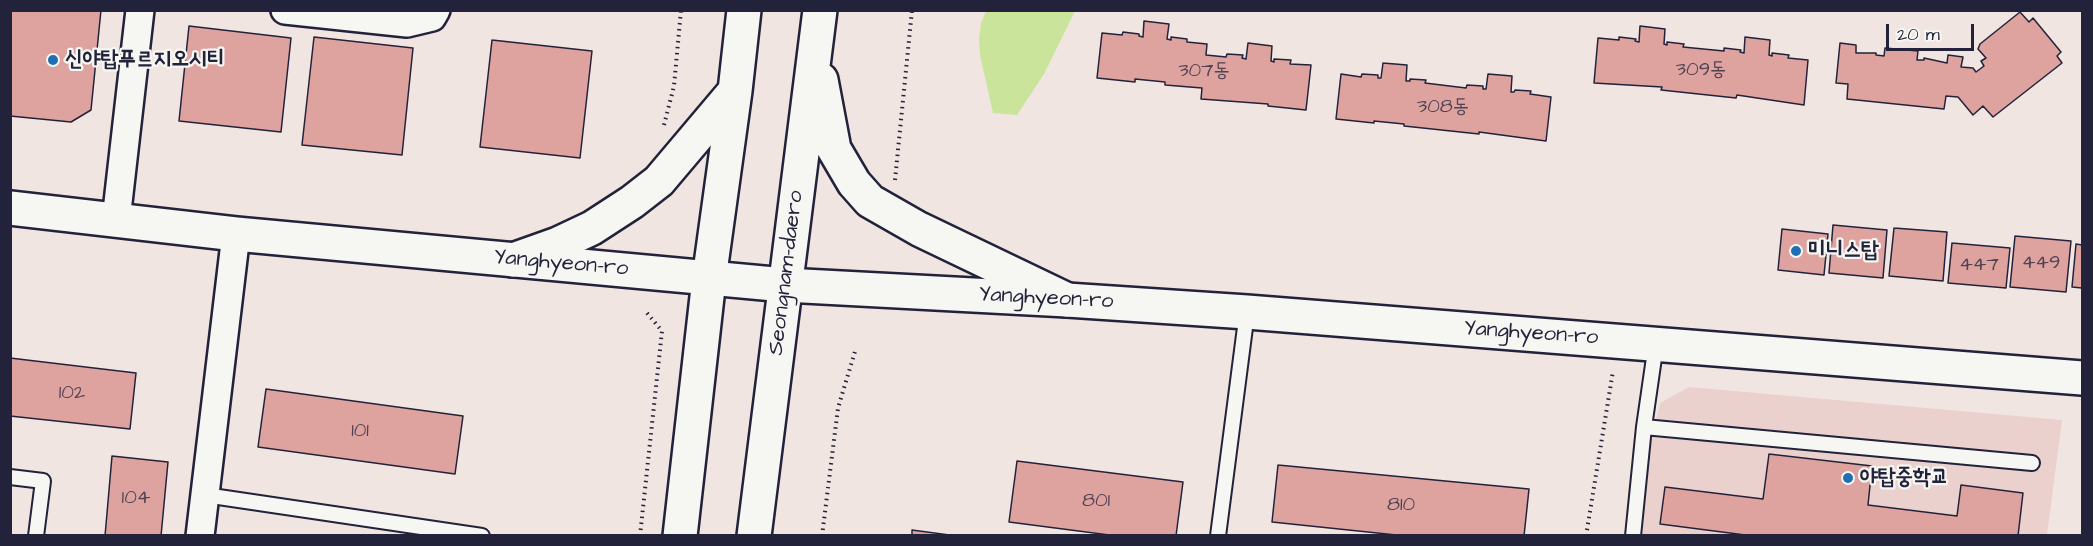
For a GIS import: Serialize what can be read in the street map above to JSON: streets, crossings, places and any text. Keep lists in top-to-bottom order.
{
  "streets": {
    "main road": ["Yanghyeon-ro", "Seongnam-daero"]
  },
  "crossings": [
    ["Yanghyeon-ro", "Seongnam-daero"]
  ],
  "places": ["신야탑푸르지오시티", "미니스탑", "야탑중학교"],
  "house_numbers": [
    "309동",
    "307동",
    "308동",
    "449",
    "447",
    "102",
    "101",
    "104",
    "801",
    "810"
  ],
  "scale_bar": "20 m"
}
